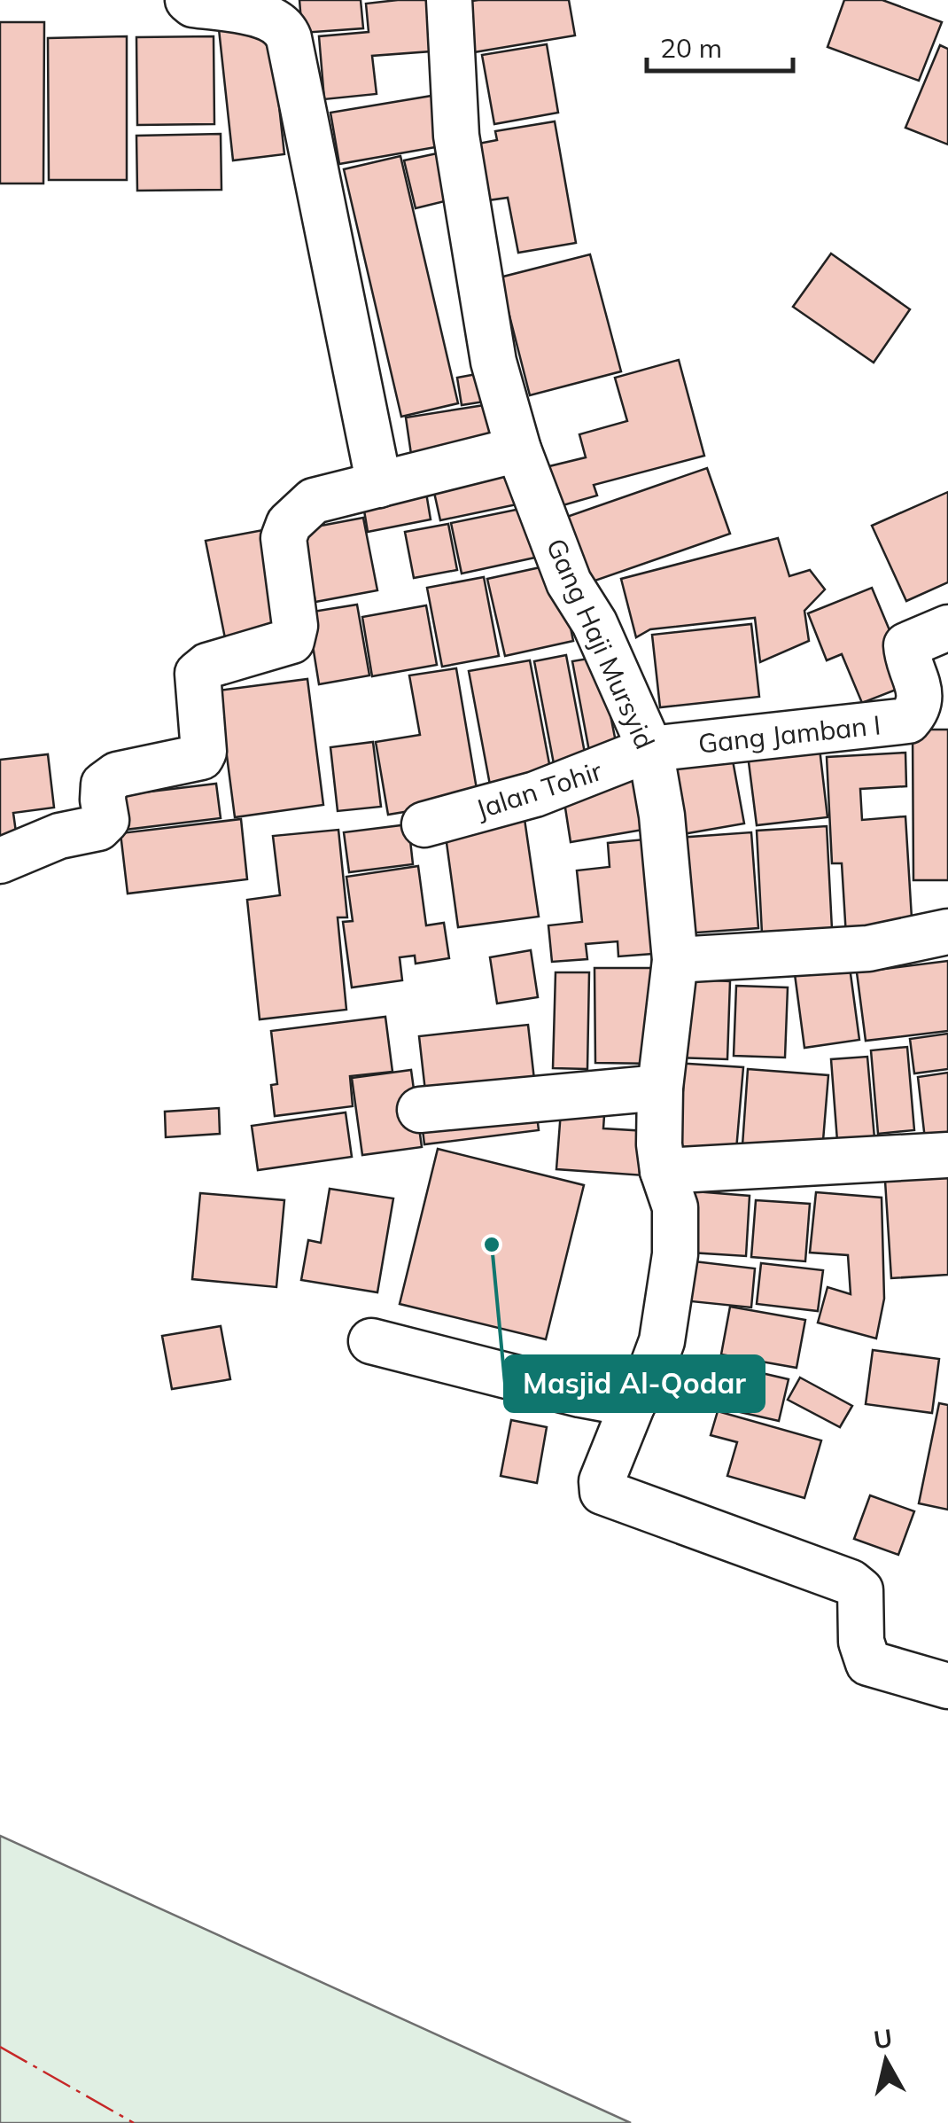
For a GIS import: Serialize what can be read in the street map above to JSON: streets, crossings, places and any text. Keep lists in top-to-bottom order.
{
  "streets": {
    "street": ["Gang Haji Mursyid", "Gang Jamban I", "Jalan Tohir"]
  },
  "crossings": [
    ["Gang Haji Mursyid", "Gang Jamban I"],
    ["Gang Haji Mursyid", "Jalan Tohir"],
    ["Gang Jamban I", "Jalan Tohir"]
  ],
  "places": ["Masjid Al-Qodar"],
  "scale_bar": "20 m",
  "north": "top"
}
